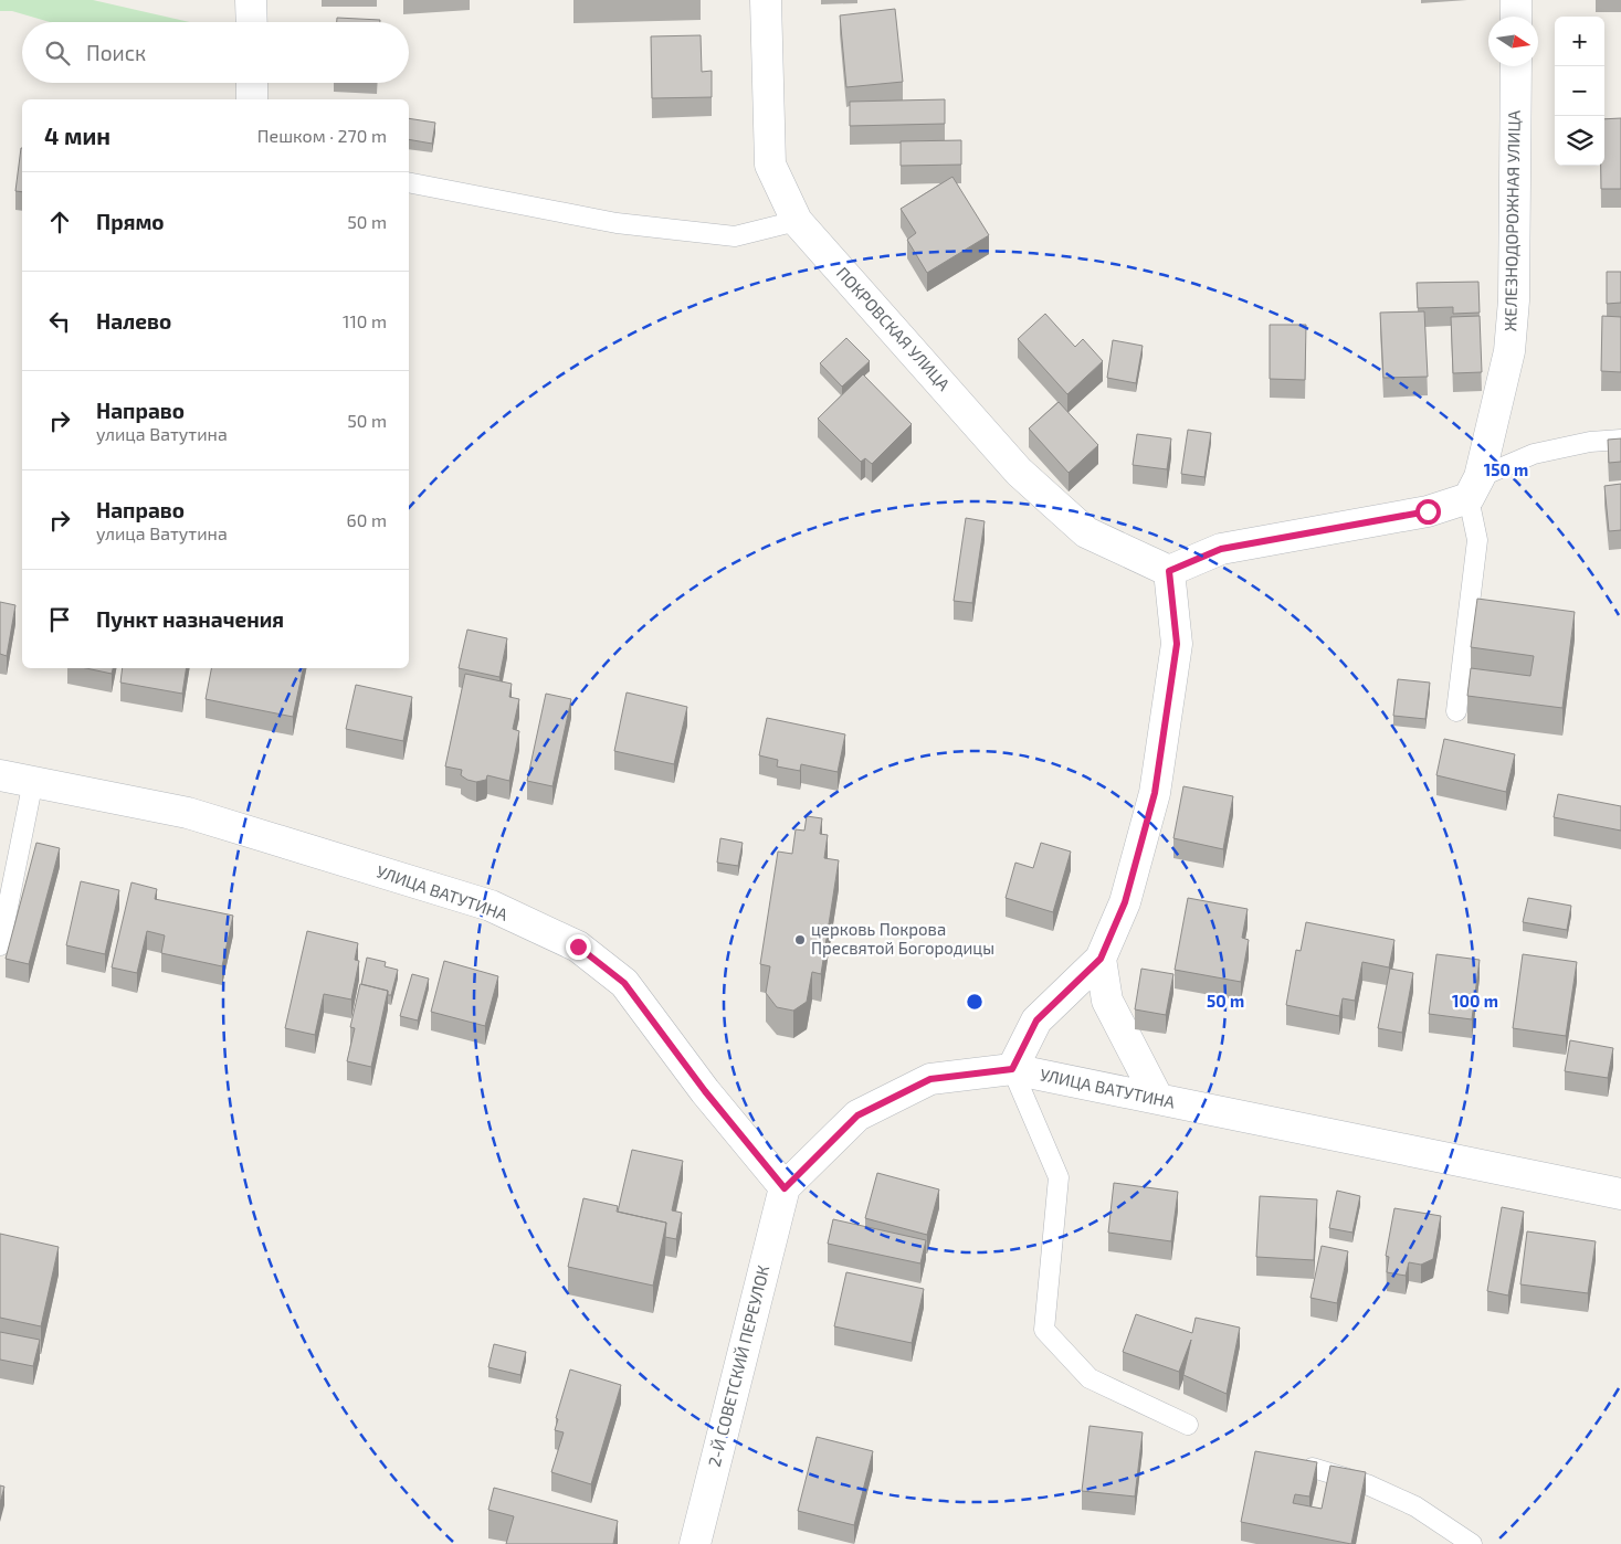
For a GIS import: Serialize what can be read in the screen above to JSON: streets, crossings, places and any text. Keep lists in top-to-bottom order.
{
  "streets": {
    "street": [
      "ЖЕЛЕЗНОДОРОЖНАЯ УЛИЦА",
      "ПОКРОВСКАЯ УЛИЦА",
      "УЛИЦА ВАТУТИНА",
      "2-Й СОВЕТСКИЙ ПЕРЕУЛОК"
    ]
  },
  "crossings": [
    ["УЛИЦА ВАТУТИНА", "2-Й СОВЕТСКИЙ ПЕРЕУЛОК"]
  ],
  "places": ["церковь Покрова Пресвятой Богородицы"],
  "north": "right",
  "page": {
    "map_buttons": ["+", "−"],
    "search": "Поиск",
    "heading": ["4 мин", "Пешком · 270 m"],
    "list": [
      ["Прямо", "50 m"],
      ["Налево", "110 m"],
      ["Направо", "улица Ватутина", "50 m"],
      ["Направо", "улица Ватутина", "60 m"],
      "Пункт назначения"
    ]
  },
  "rings": ["150 m", "50 m", "100 m"]
}
